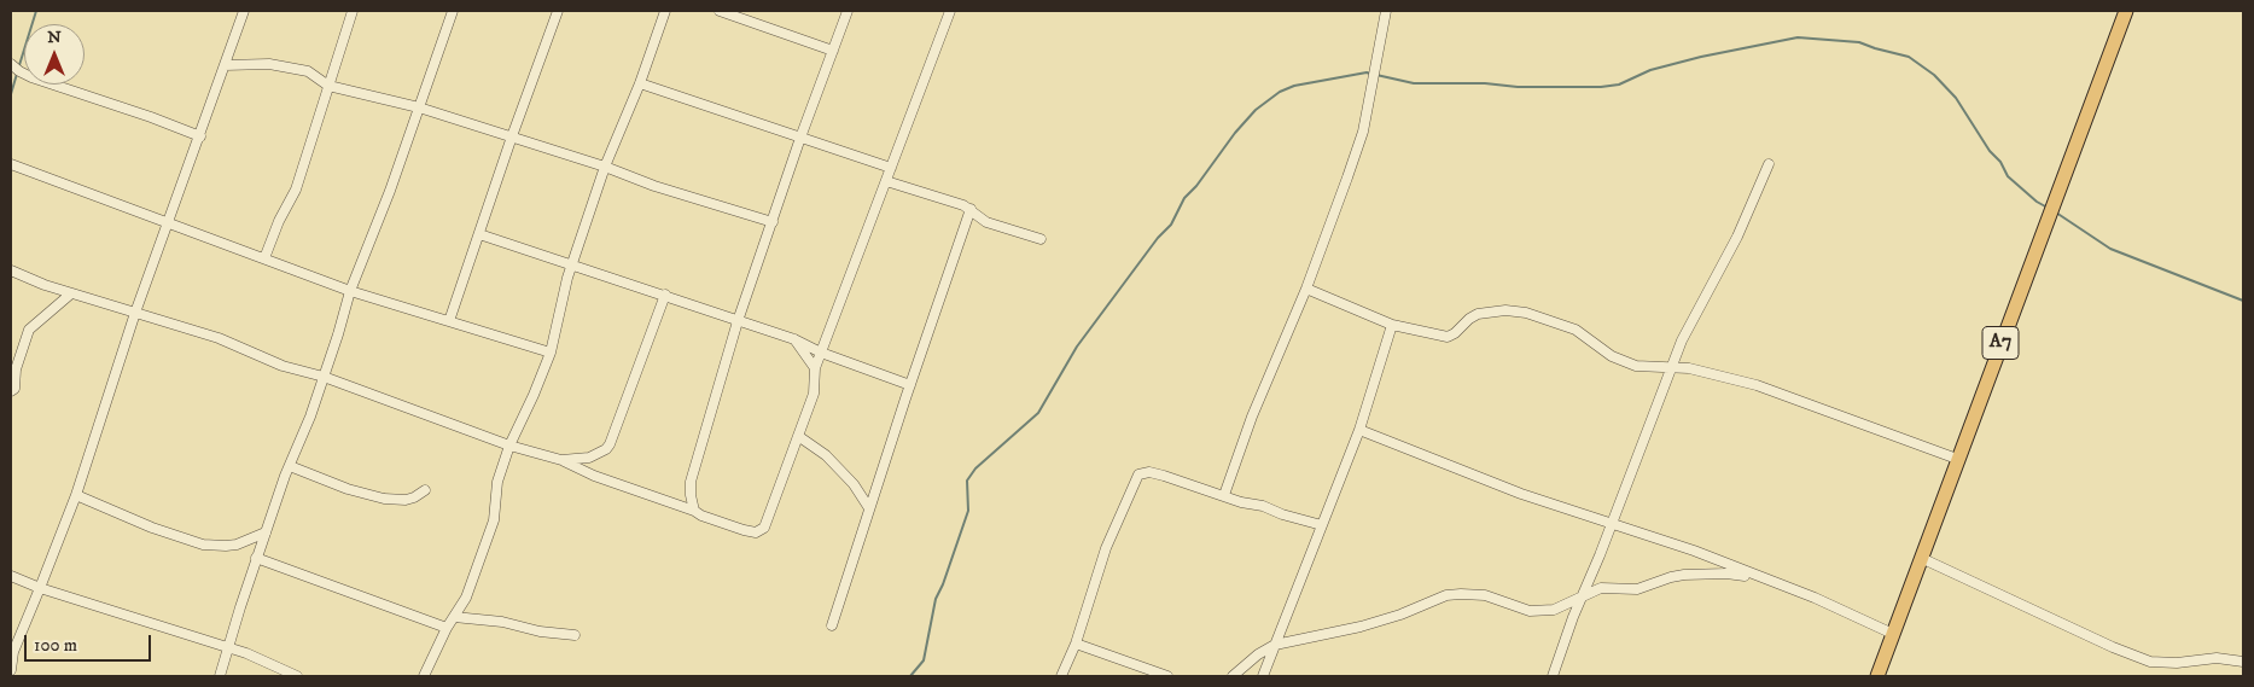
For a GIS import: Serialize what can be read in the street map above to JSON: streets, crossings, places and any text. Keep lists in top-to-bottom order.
{
  "streets": {
    "highway": ["A7"]
  },
  "scale_bar": "100 m",
  "north": "top"
}
